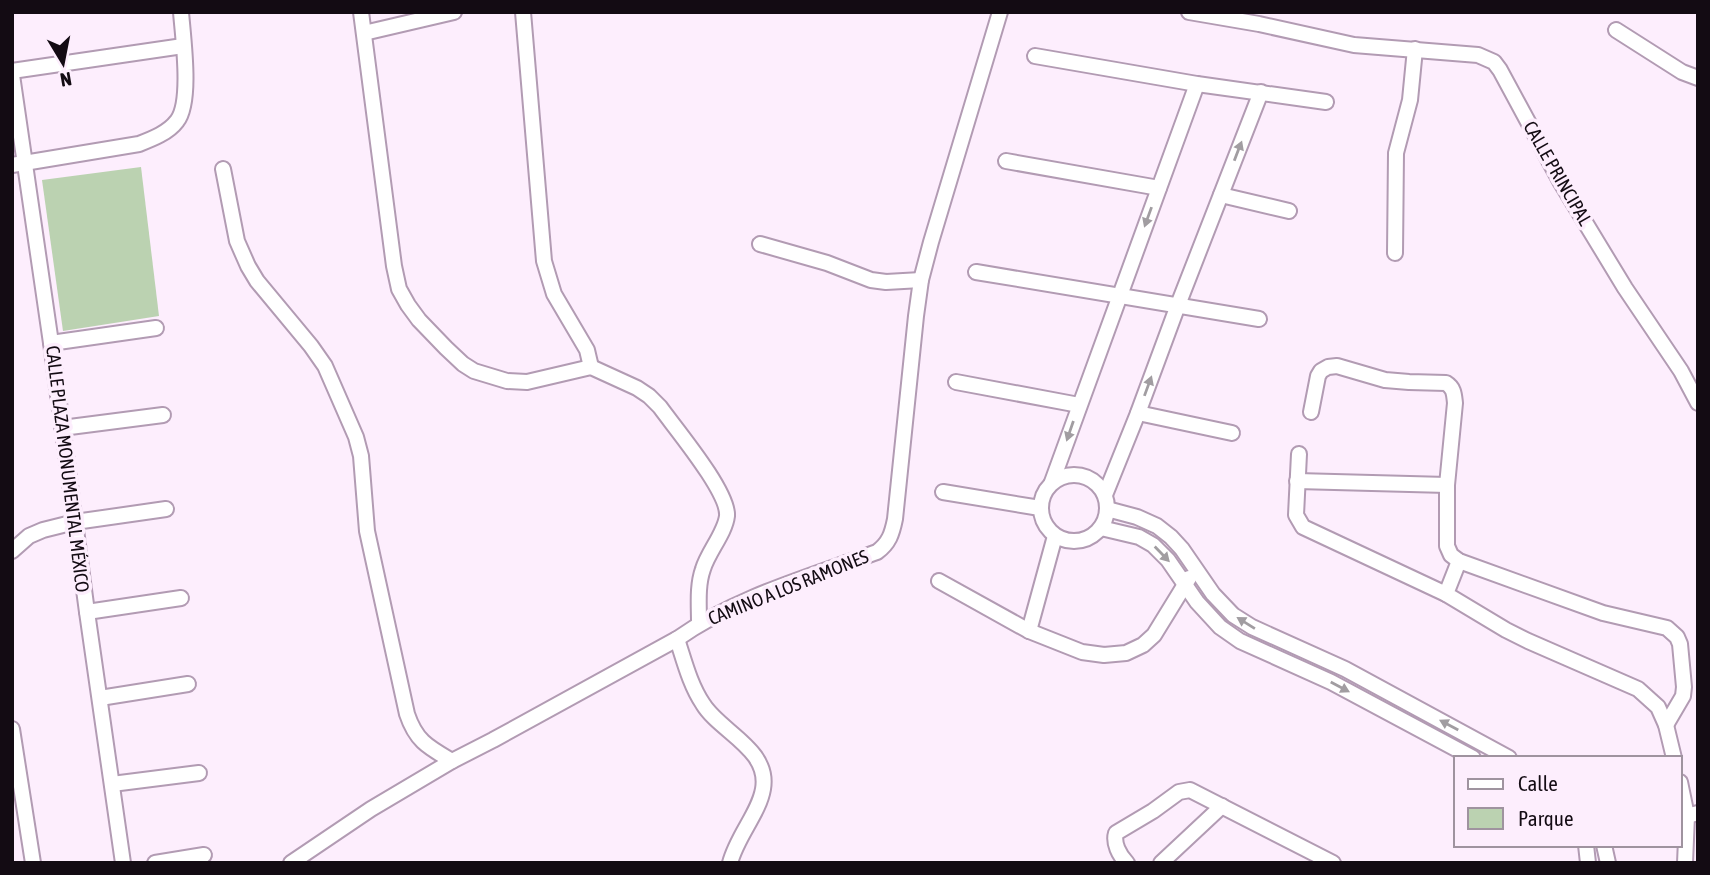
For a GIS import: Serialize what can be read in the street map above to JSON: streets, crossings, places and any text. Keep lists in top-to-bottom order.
{
  "streets": {
    "street": ["CALLE PRINCIPAL", "CALLE PLAZA MONUMENTAL MÉXICO", "CAMINO A LOS RAMONES"]
  },
  "legend": ["Calle", "Parque"],
  "north": "bottom"
}
